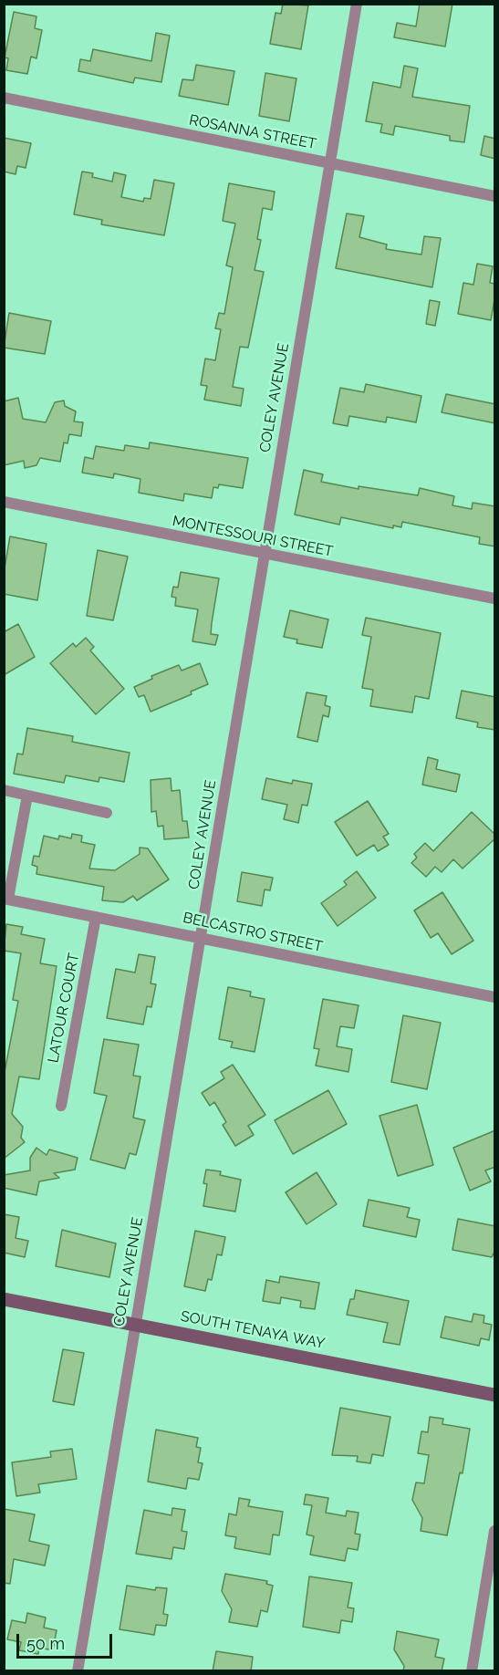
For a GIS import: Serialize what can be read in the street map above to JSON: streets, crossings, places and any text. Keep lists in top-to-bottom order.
{
  "streets": {
    "street": [
      "ROSANNA STREET",
      "COLEY AVENUE",
      "MONTESSOURI STREET",
      "BELCASTRO STREET",
      "LATOUR COURT",
      "SOUTH TENAYA WAY"
    ]
  },
  "crossings": [
    ["ROSANNA STREET", "COLEY AVENUE"],
    ["COLEY AVENUE", "MONTESSOURI STREET"],
    ["COLEY AVENUE", "BELCASTRO STREET"],
    ["COLEY AVENUE", "SOUTH TENAYA WAY"],
    ["BELCASTRO STREET", "LATOUR COURT"]
  ],
  "scale_bar": "50 m"
}
